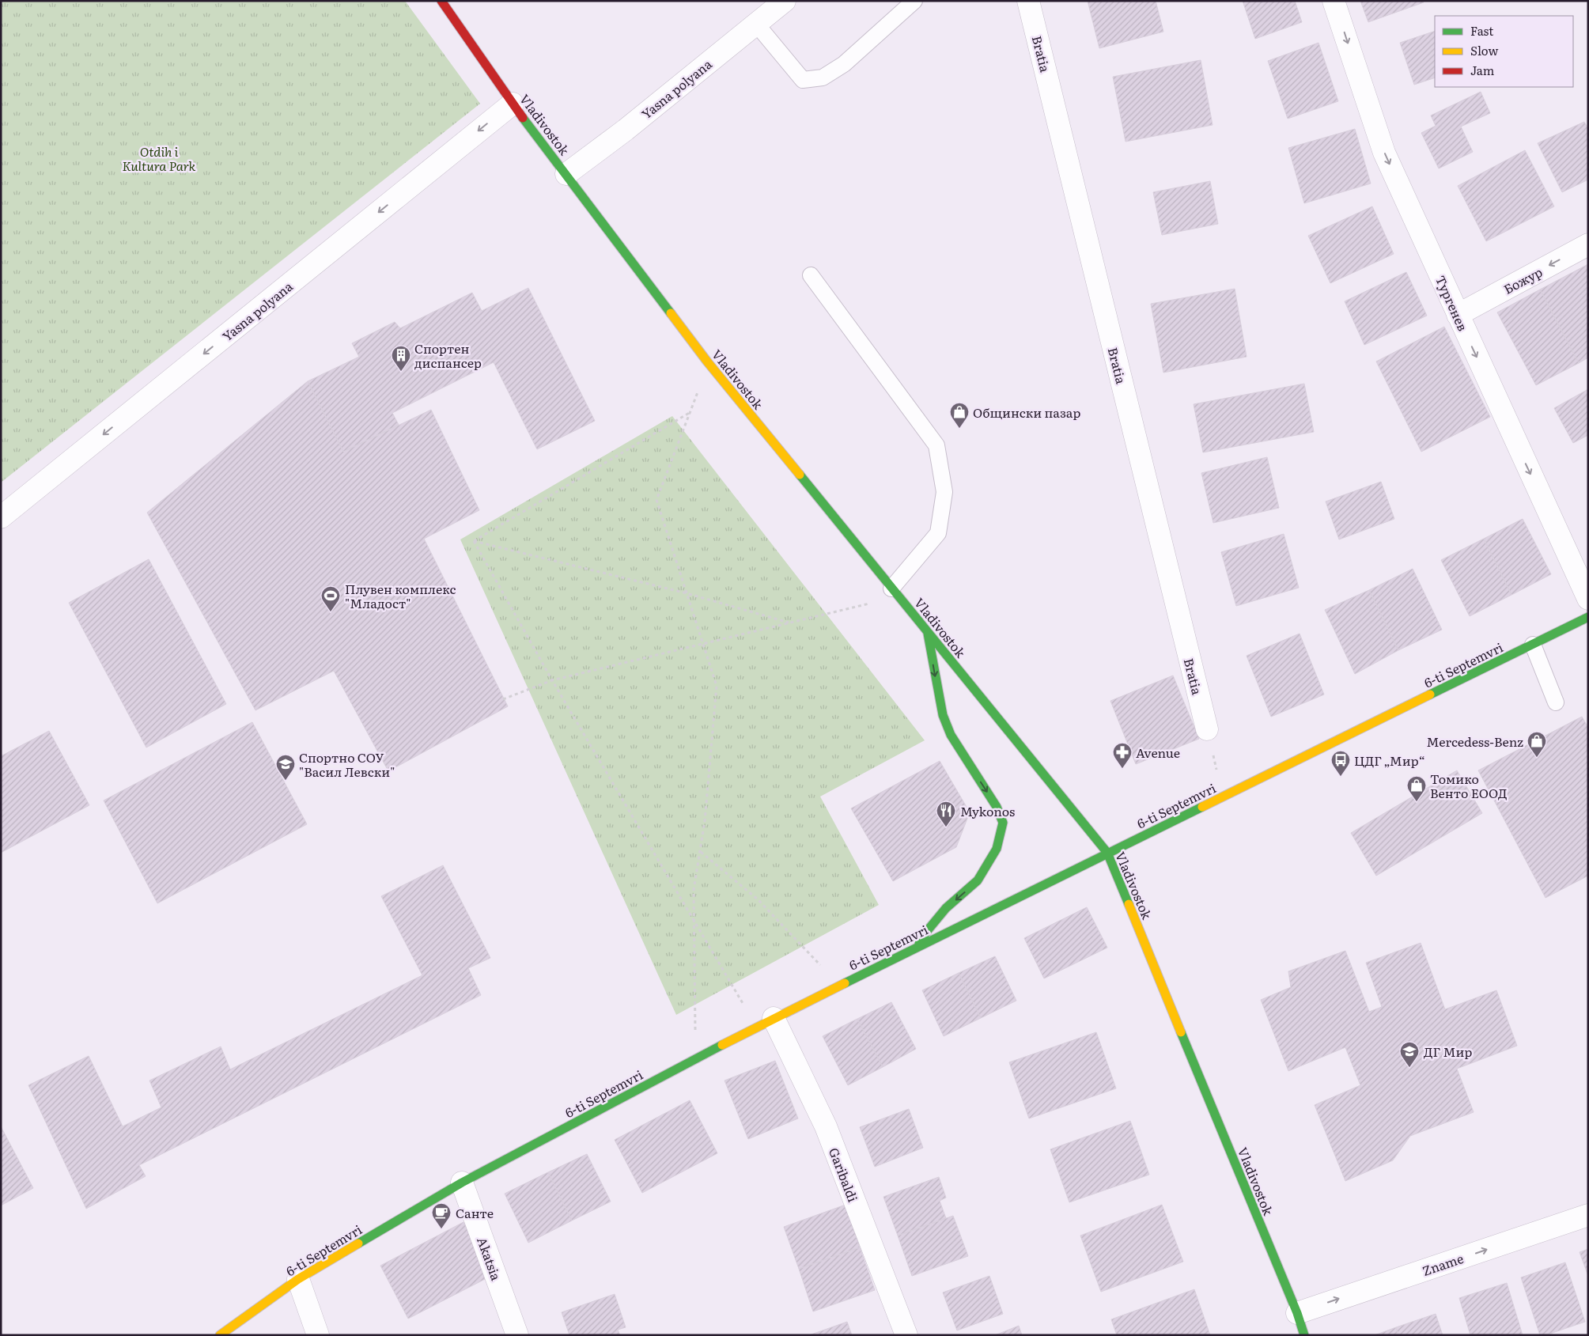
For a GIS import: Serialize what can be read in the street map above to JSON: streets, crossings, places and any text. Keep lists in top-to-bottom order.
{
  "streets": {
    "street": [
      "Bratia",
      "Yasna polyana",
      "Vladivostok",
      "Божур",
      "Тургенев",
      "6-ti Septemvri",
      "Garibaldi",
      "Akatsia",
      "Zname"
    ]
  },
  "crossings": [
    ["Yasna polyana", "Vladivostok"],
    ["Vladivostok", "6-ti Septemvri"],
    ["Vladivostok", "Zname"],
    ["Божур", "Тургенев"],
    ["6-ti Septemvri", "Garibaldi"],
    ["6-ti Septemvri", "Akatsia"]
  ],
  "one_way": [
    "Yasna polyana",
    "Божур",
    "Тургенев",
    "Zname"
  ],
  "parks": ["Otdih i Kultura Park"],
  "places": {
    "building": ["Спортен диспансер"],
    "shop": ["Общински пазар", "Mercedess-Benz", "Томико Венто ЕООД"],
    "sports": ["Плувен комплекс \"Младост\""],
    "pharmacy": ["Avenue"],
    "bus stop": ["ЦДГ „Мир“"],
    "school or university": ["Спортно СОУ \"Васил Левски\"", "ДГ Мир"],
    "restaurant": ["Mykonos"],
    "cafe": ["Санте"]
  },
  "legend": ["Fast", "Slow", "Jam"]
}
